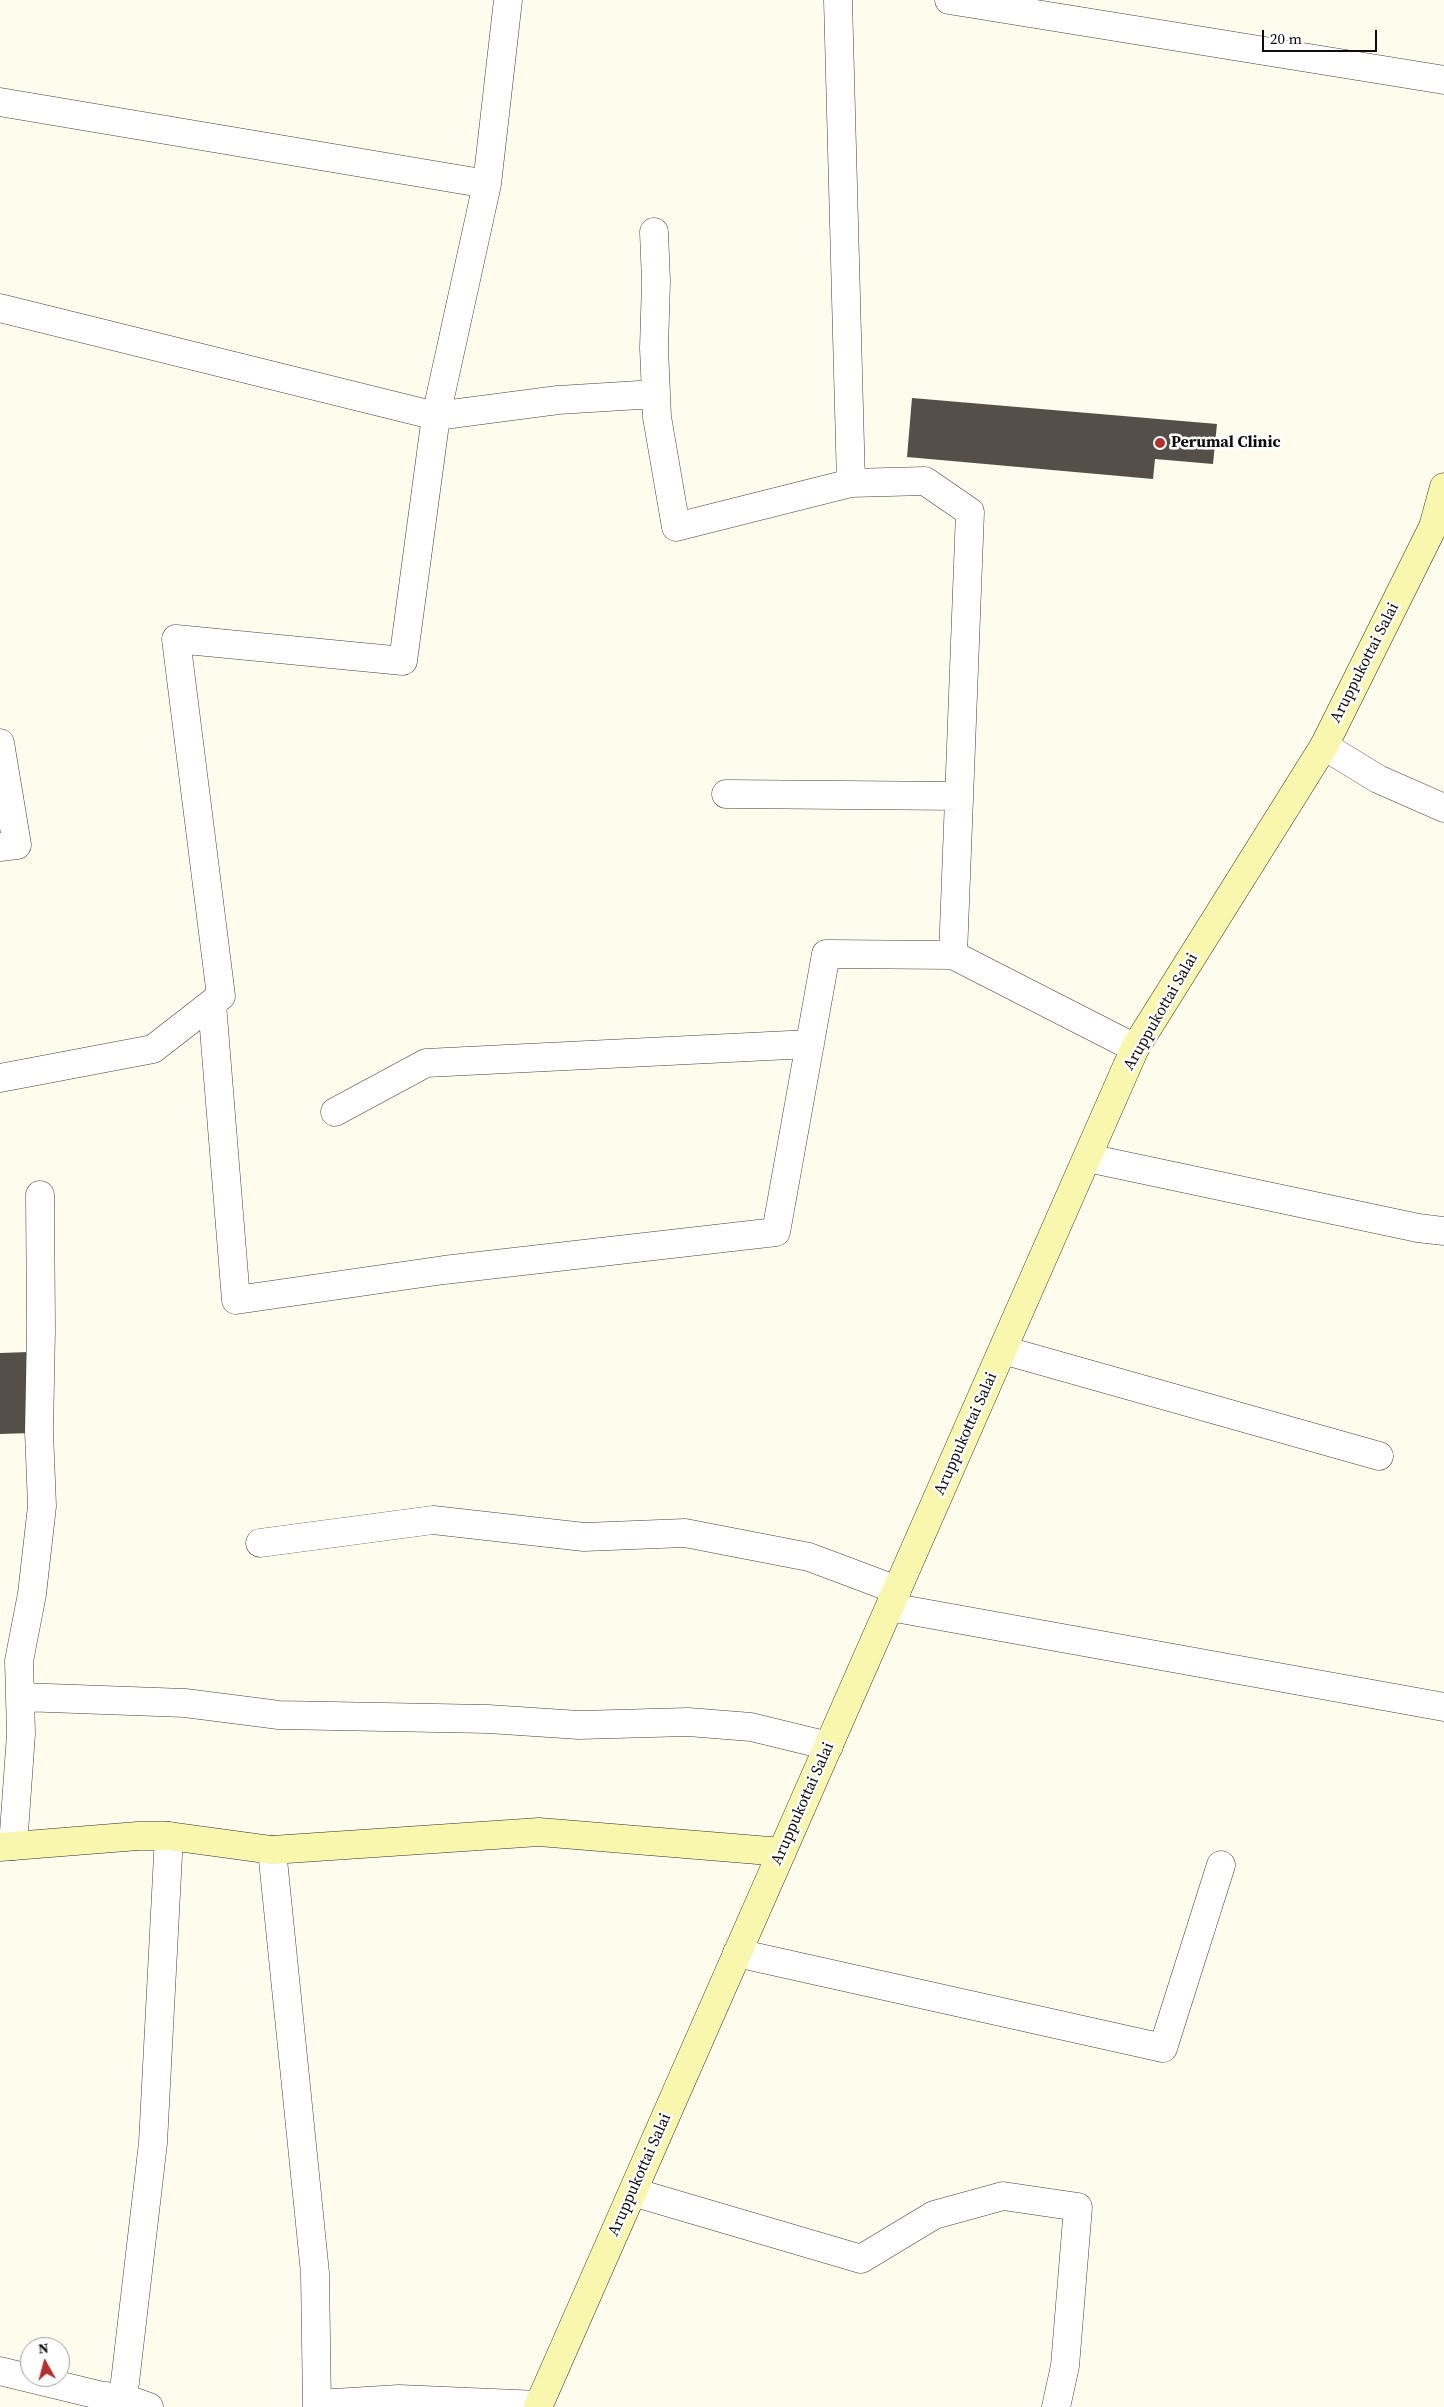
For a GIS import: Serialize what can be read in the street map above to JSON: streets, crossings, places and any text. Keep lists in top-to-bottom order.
{
  "streets": {
    "main road": ["Aruppukottai Salai"]
  },
  "places": ["Perumal Clinic"],
  "scale_bar": "20 m",
  "north": "top"
}
